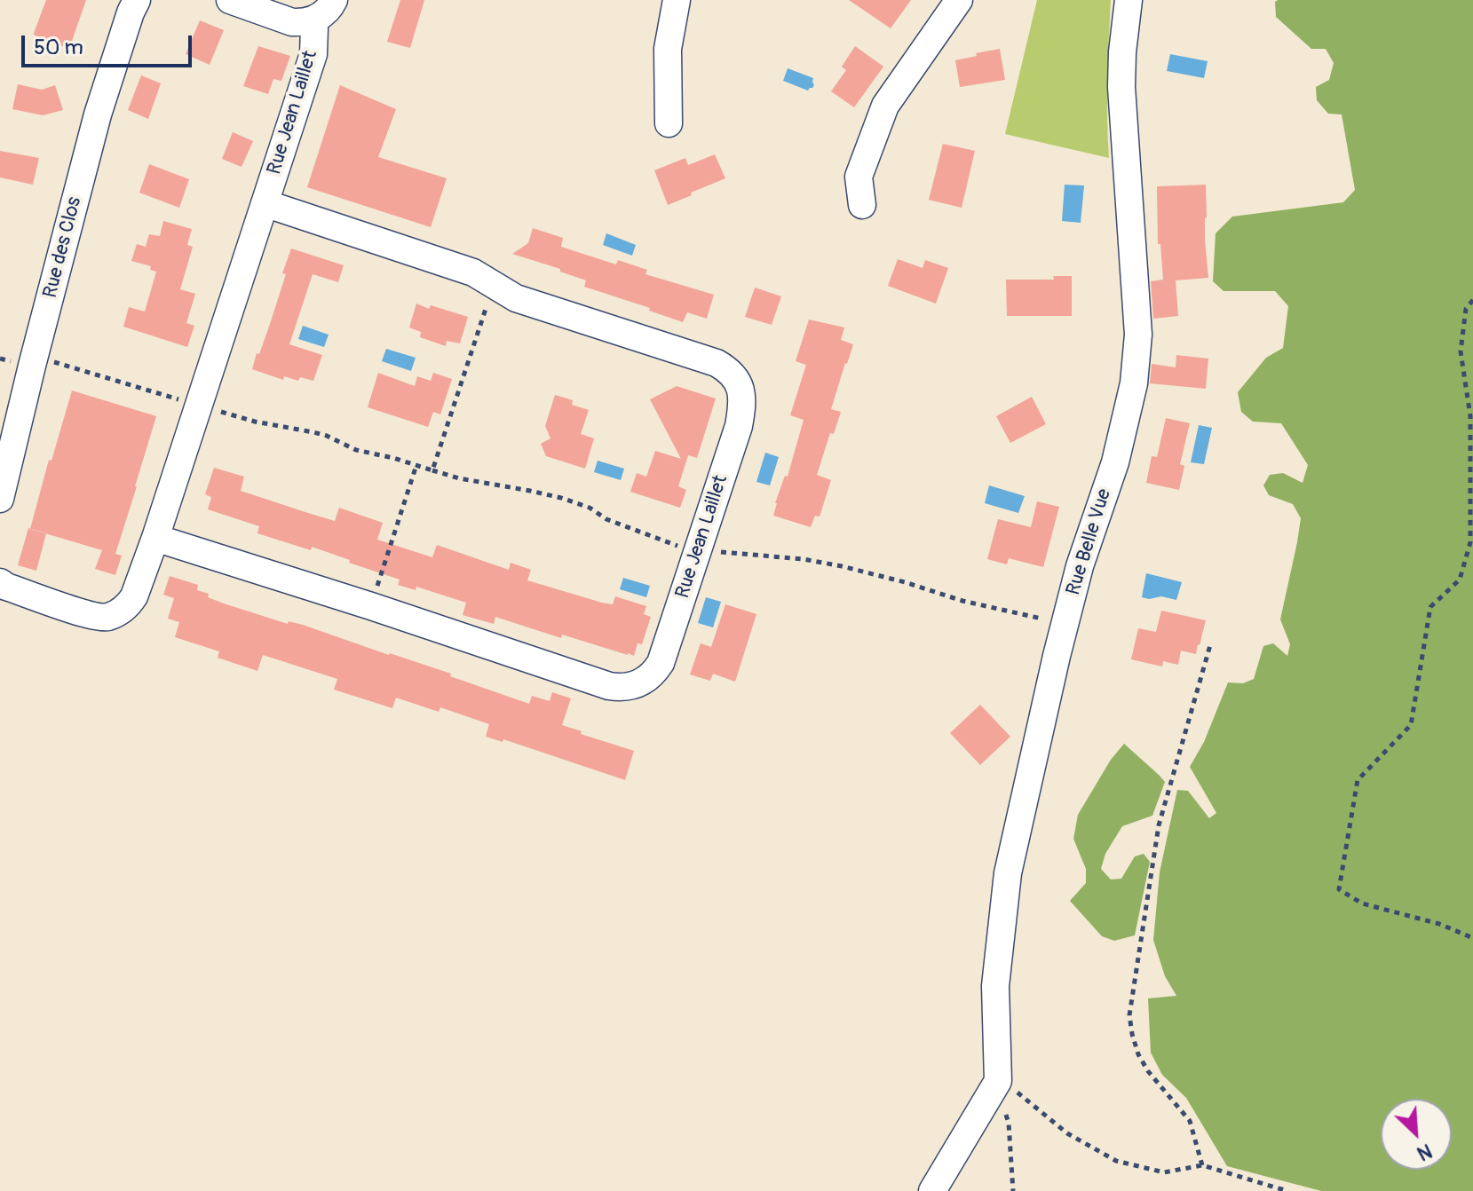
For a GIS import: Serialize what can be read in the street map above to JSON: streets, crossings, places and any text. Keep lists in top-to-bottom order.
{
  "streets": {
    "street": ["Rue Jean Laillet", "Rue des Clos", "Rue Belle Vue"]
  },
  "scale_bar": "50 m",
  "north": "bottom right"
}
